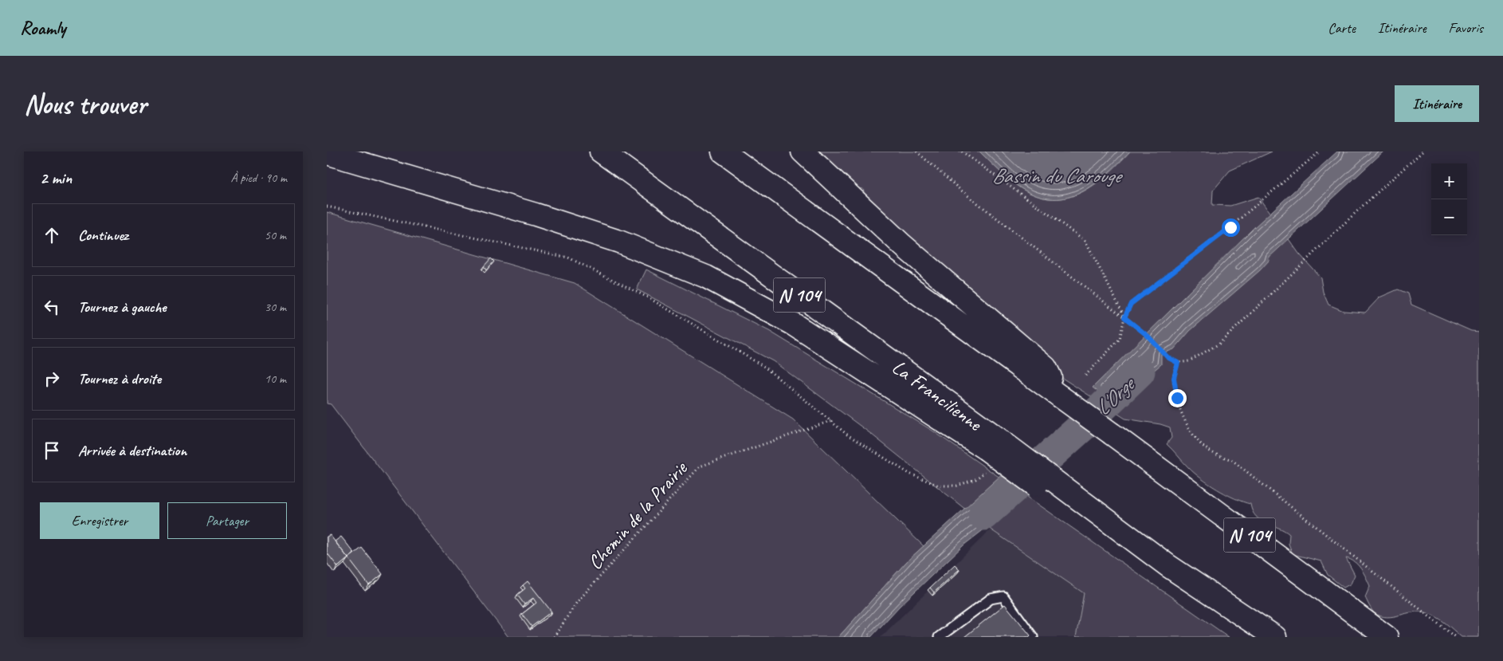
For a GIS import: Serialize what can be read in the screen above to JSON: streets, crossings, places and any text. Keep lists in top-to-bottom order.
{
  "streets": {
    "highway": ["N 104", "La Francilienne"],
    "path": ["Chemin de la Prairie"]
  },
  "water": ["Bassin du Carouge", "L'Orge"],
  "page": {
    "header": "Roamly",
    "nav": ["Carte", "Itinéraire", "Favoris"],
    "buttons": [
      "Itinéraire",
      ["Enregistrer", "Partager"]
    ],
    "title": "Nous trouver",
    "heading": ["2 min", "À pied · 90 m"],
    "map_buttons": ["+", "−"],
    "list": [
      ["Continuez", "50 m"],
      ["Tournez à gauche", "30 m"],
      ["Tournez à droite", "10 m"],
      "Arrivée à destination"
    ]
  }
}
